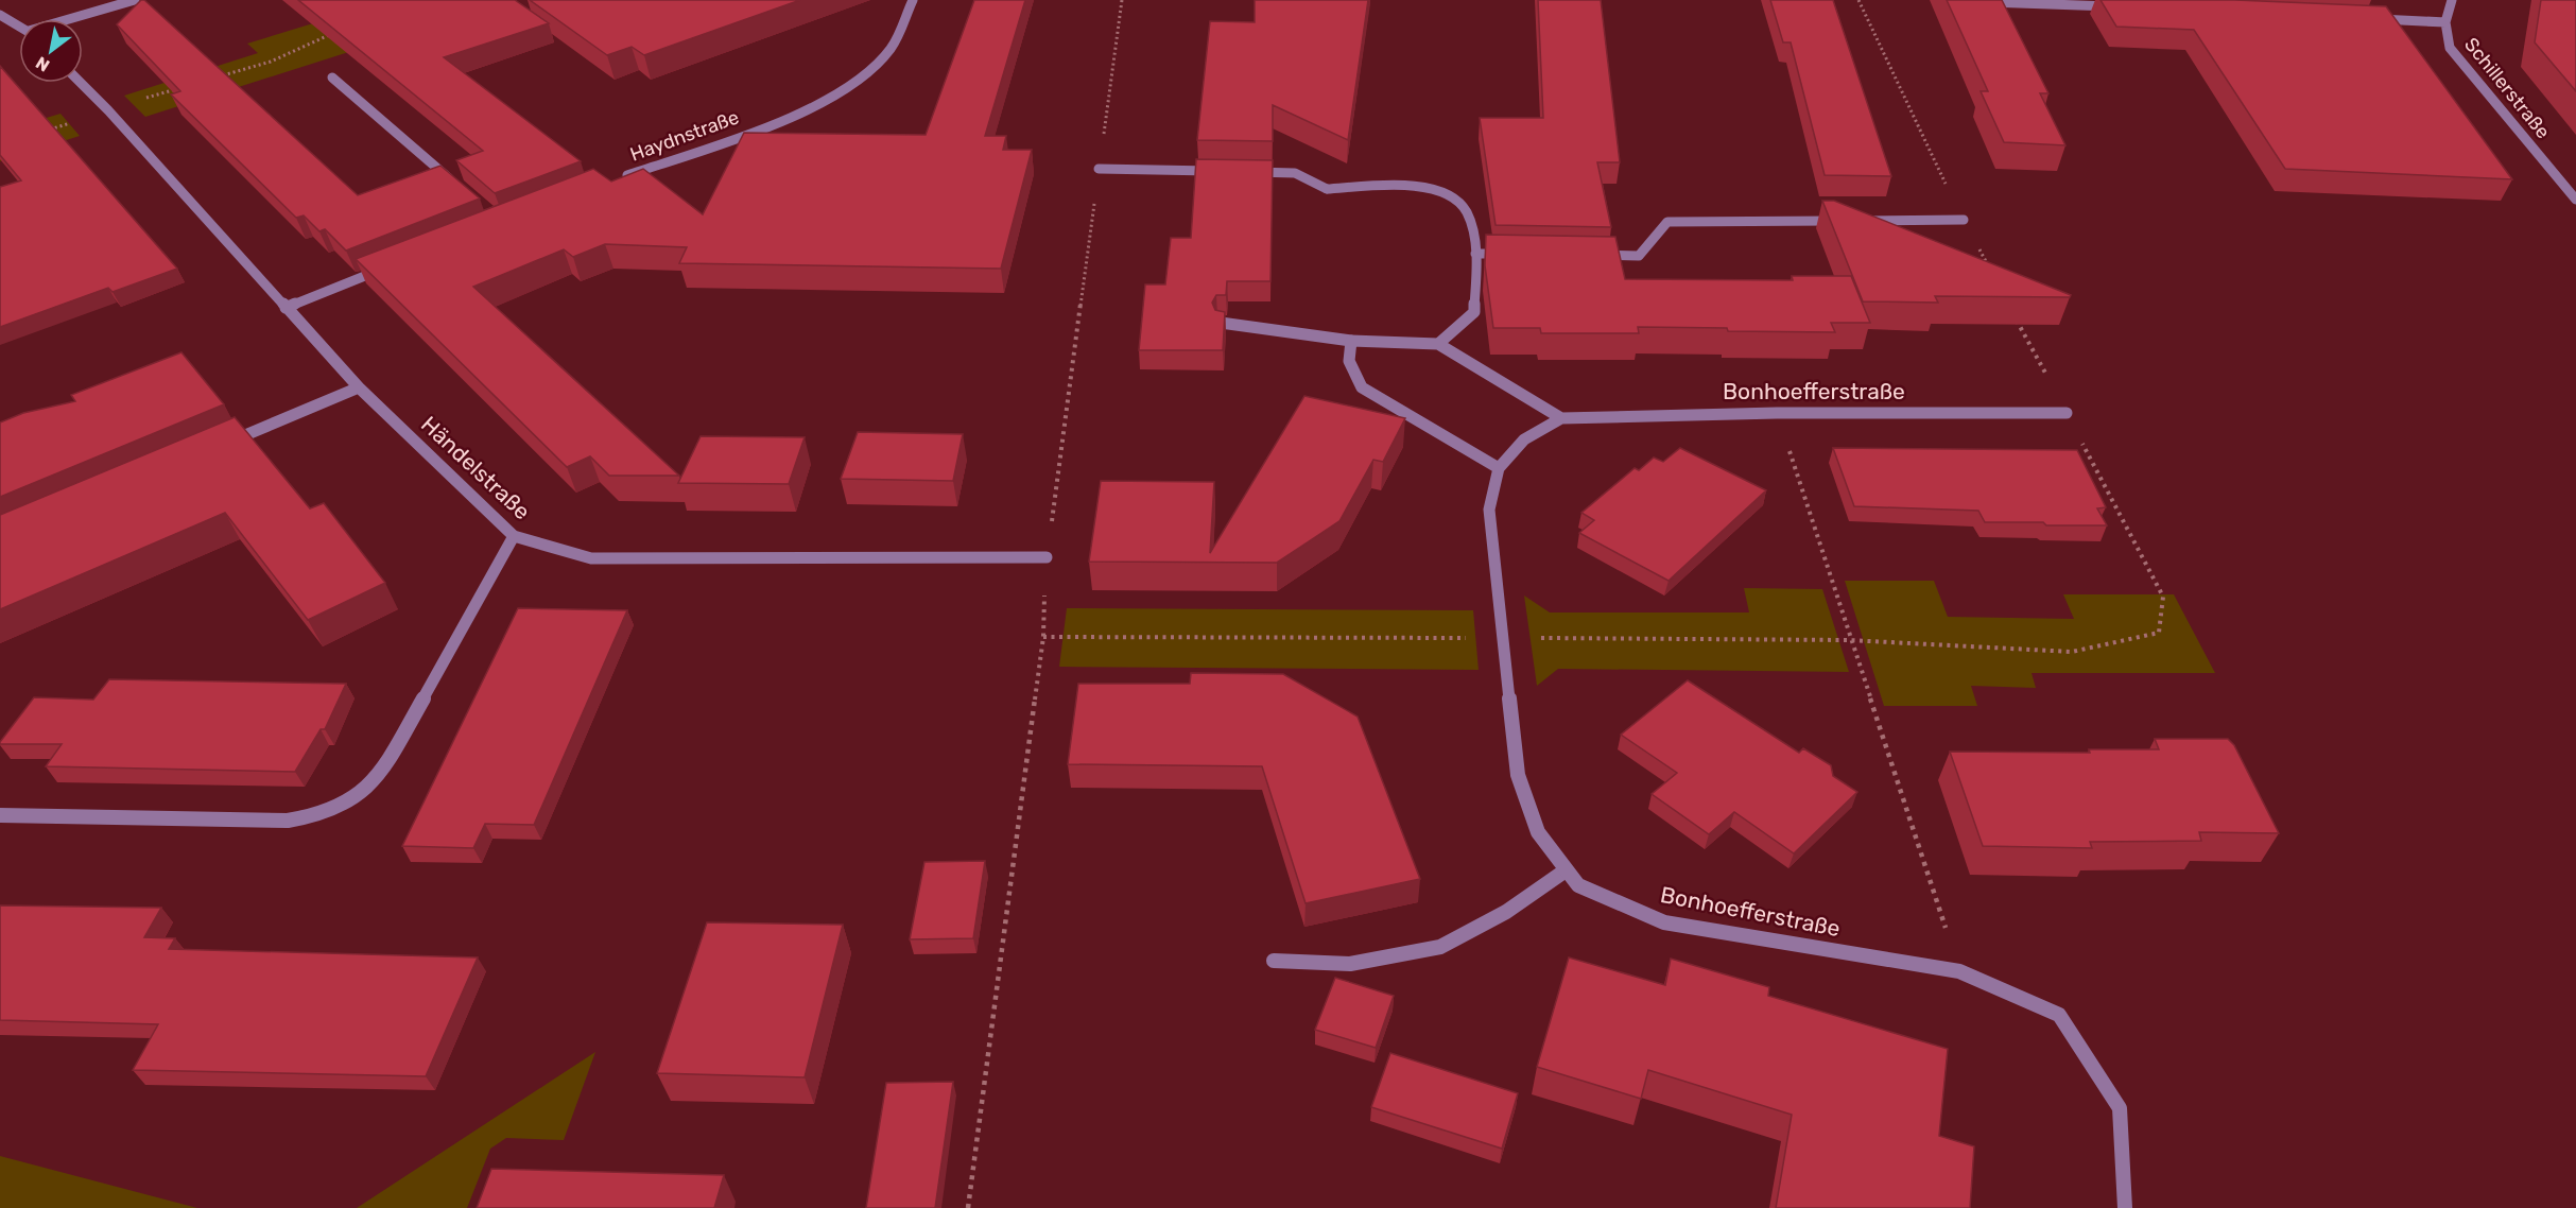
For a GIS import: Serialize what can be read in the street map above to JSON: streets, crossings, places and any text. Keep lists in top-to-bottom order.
{
  "streets": {
    "street": [
      "Schillerstraße",
      "Haydnstraße",
      "Bonhoefferstraße",
      "Händelstraße"
    ]
  },
  "north": "bottom left"
}
